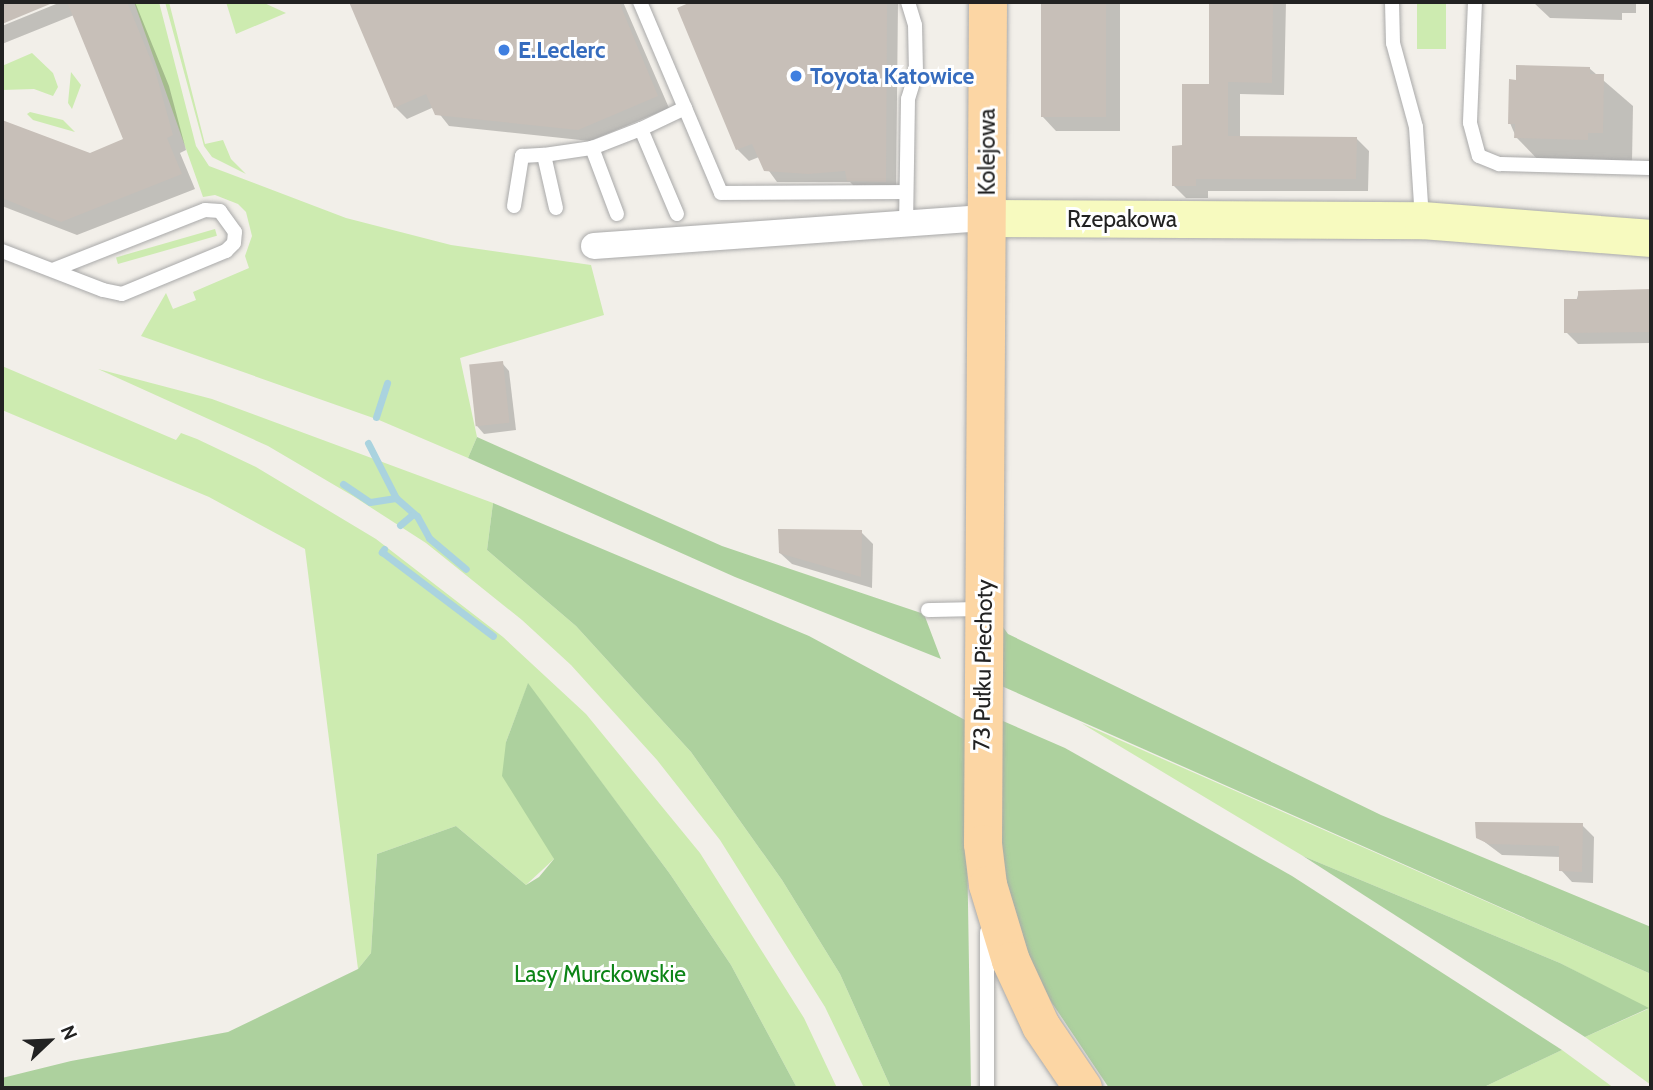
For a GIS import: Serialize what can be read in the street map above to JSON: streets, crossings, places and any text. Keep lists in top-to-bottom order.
{
  "streets": {
    "main road": ["Kolejowa", "73 Pułku Piechoty"],
    "street": ["Rzepakowa"]
  },
  "crossings": [
    ["Kolejowa", "Rzepakowa"],
    ["Kolejowa", "73 Pułku Piechoty"],
    ["Rzepakowa", "73 Pułku Piechoty"]
  ],
  "parks": ["Lasy Murckowskie"],
  "places": ["E.Leclerc", "Toyota Katowice"],
  "north": "top right"
}
